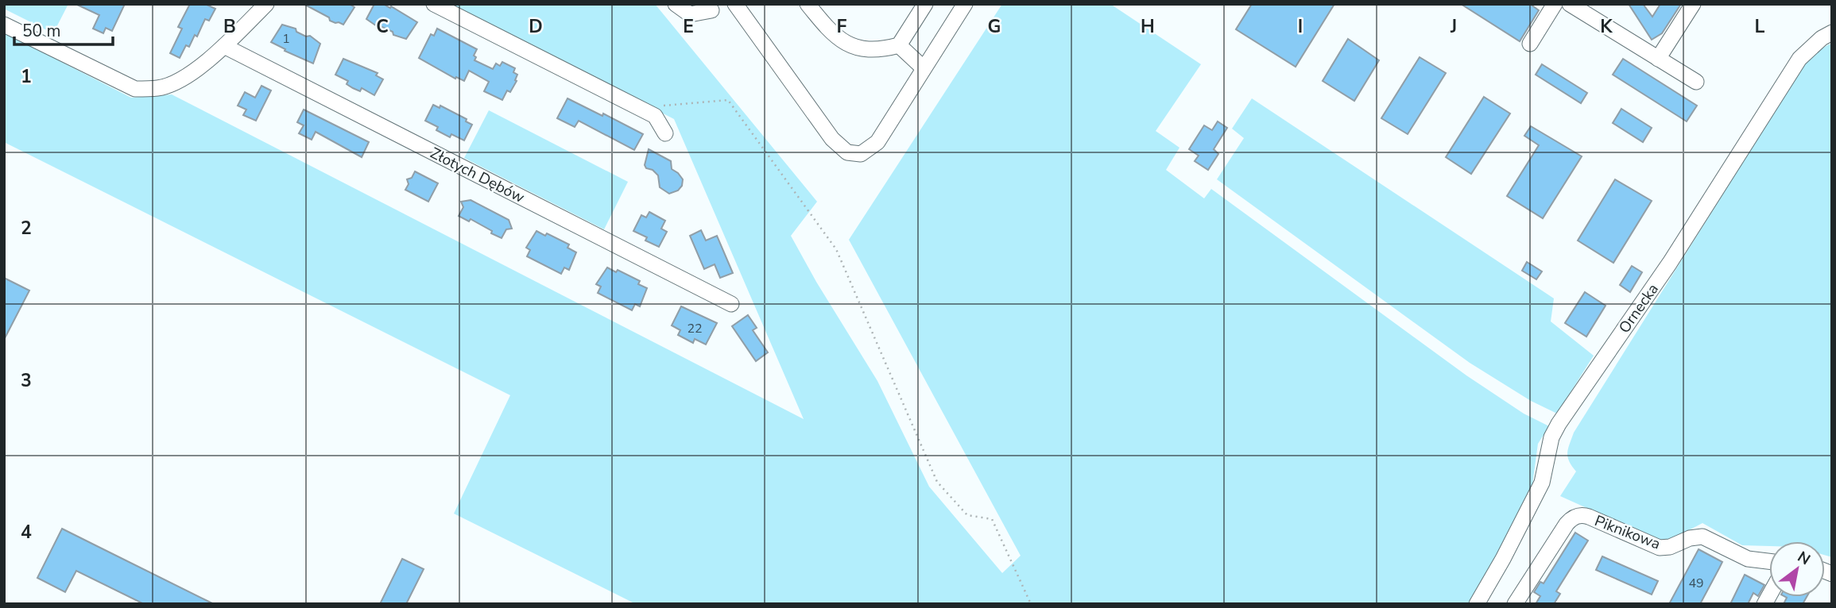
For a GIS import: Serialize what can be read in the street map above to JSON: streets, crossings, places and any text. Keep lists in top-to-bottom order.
{
  "streets": {
    "street": ["Złotych Dębów", "Ornecka", "Piknikowa"]
  },
  "house_numbers": ["1", "22", "49"],
  "scale_bar": "50 m",
  "north": "top right",
  "grid": {
    "columns": [
      "B",
      "C",
      "D",
      "E",
      "F",
      "G",
      "H",
      "I",
      "J",
      "K",
      "L"
    ],
    "rows": [
      "1",
      "2",
      "3",
      "4"
    ]
  }
}
